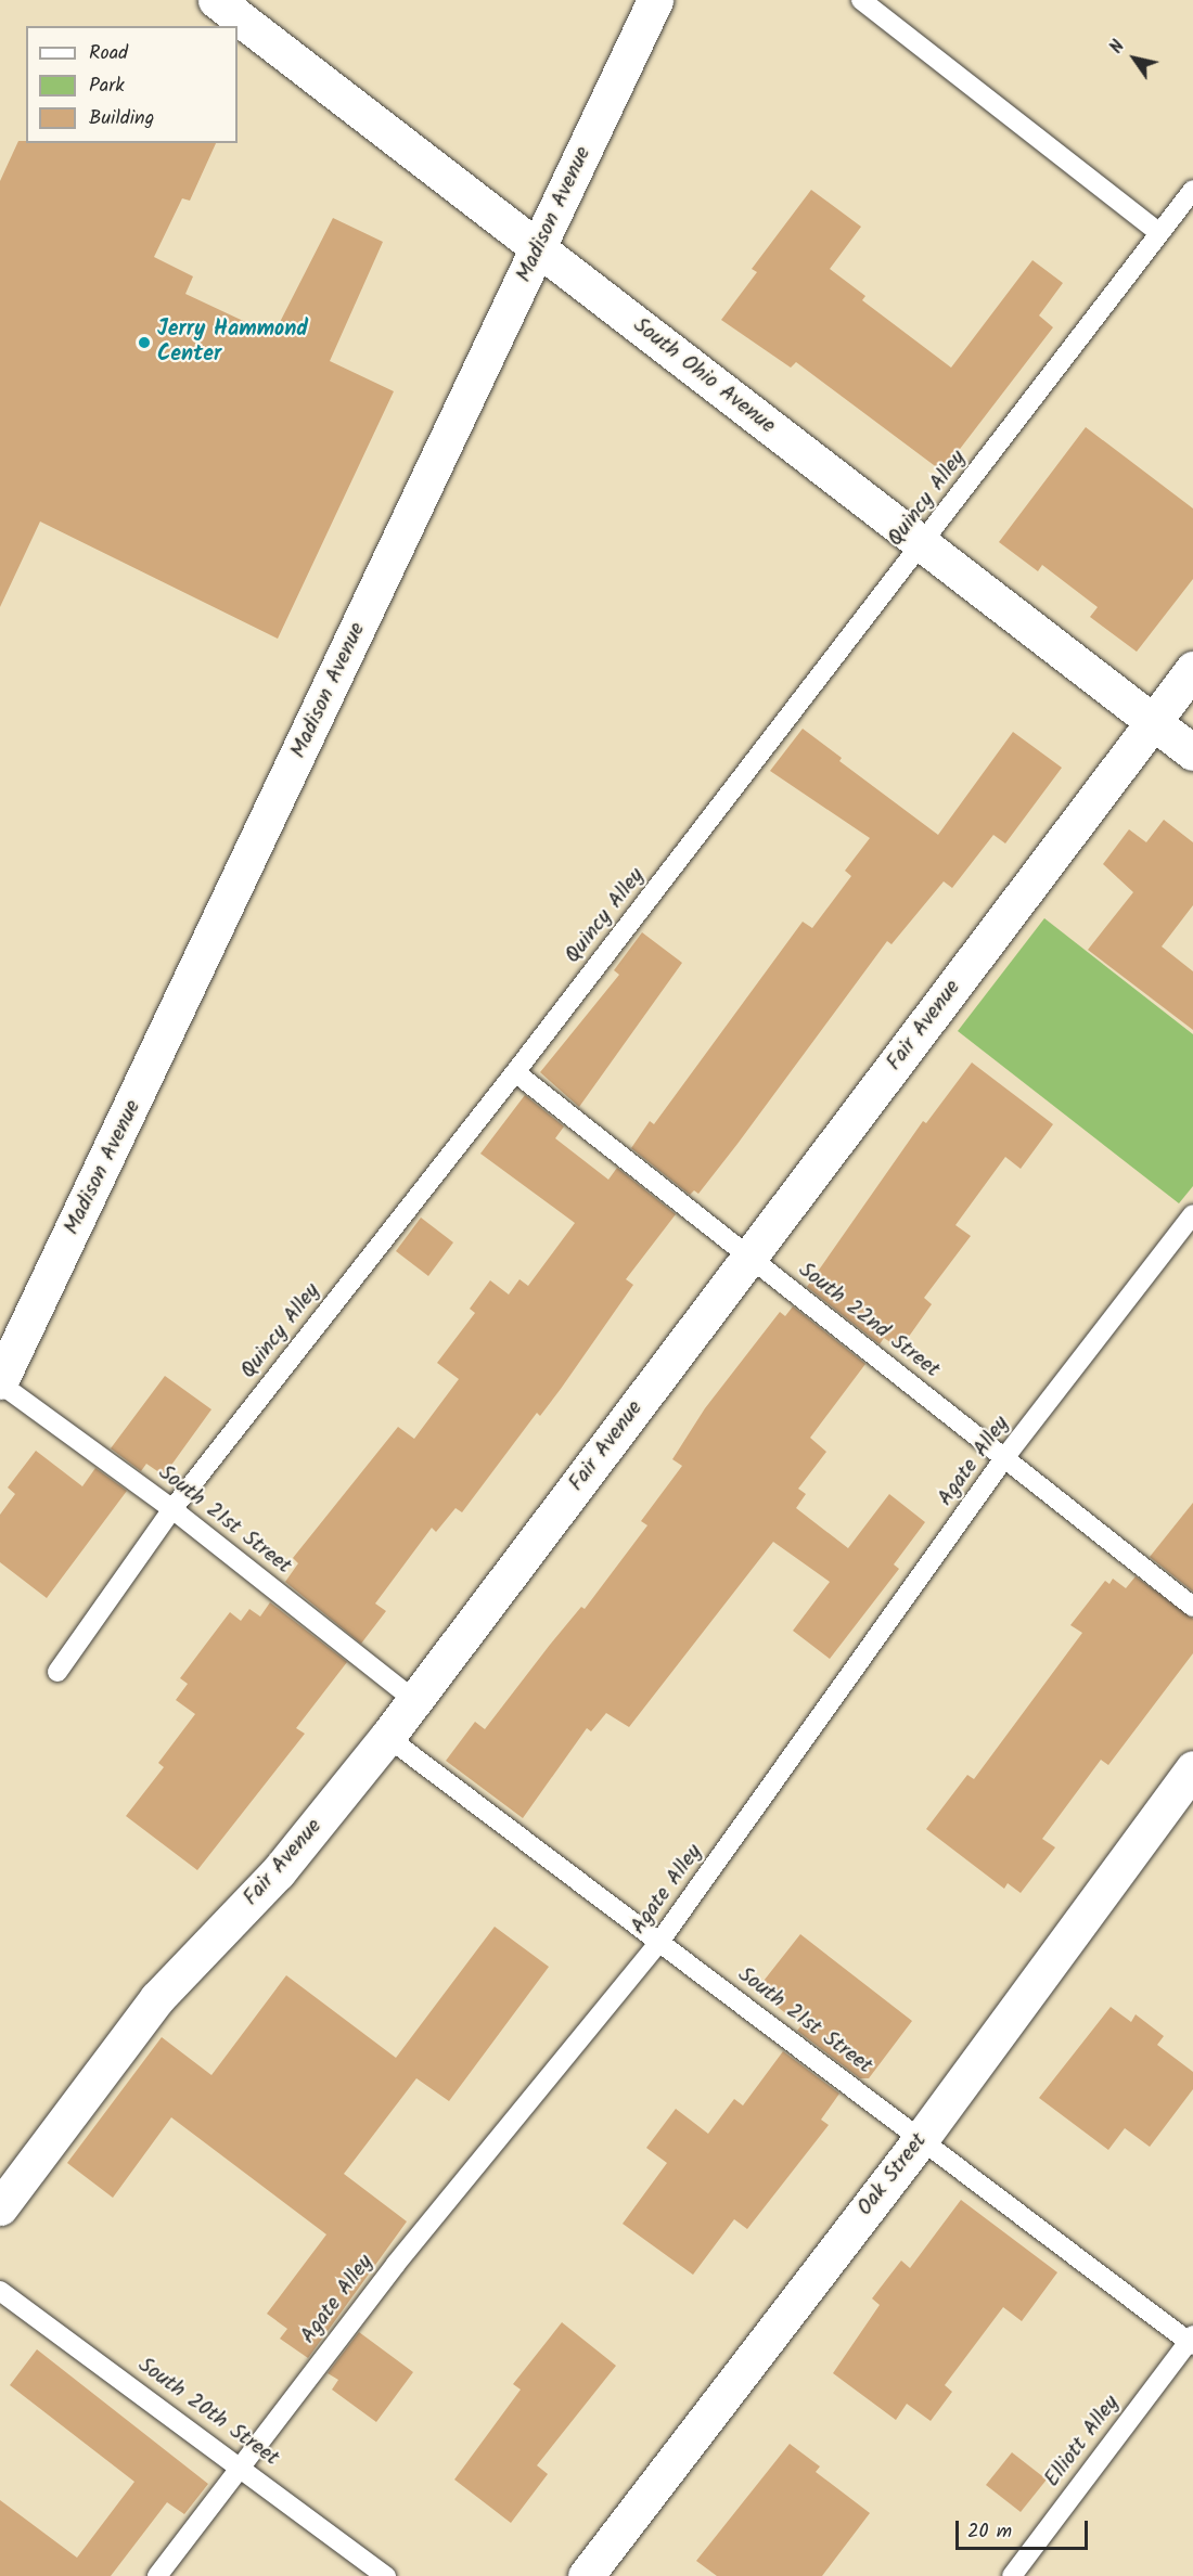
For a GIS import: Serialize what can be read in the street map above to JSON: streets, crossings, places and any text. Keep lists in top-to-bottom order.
{
  "streets": {
    "street": [
      "Madison Avenue",
      "South Ohio Avenue",
      "Fair Avenue",
      "Oak Street"
    ],
    "lane": [
      "Quincy Alley",
      "South 22nd Street",
      "Agate Alley",
      "South 21st Street",
      "South 20th Street",
      "Elliott Alley"
    ]
  },
  "crossings": [
    ["Madison Avenue", "South Ohio Avenue"],
    ["Madison Avenue", "South 21st Street"],
    ["South Ohio Avenue", "Quincy Alley"],
    ["South Ohio Avenue", "Fair Avenue"],
    ["Quincy Alley", "South 22nd Street"],
    ["Quincy Alley", "South 21st Street"],
    ["Fair Avenue", "South 22nd Street"],
    ["Fair Avenue", "South 21st Street"],
    ["South 22nd Street", "Agate Alley"],
    ["Agate Alley", "South 21st Street"],
    ["Agate Alley", "South 20th Street"],
    ["South 21st Street", "Oak Street"],
    ["South 21st Street", "Elliott Alley"]
  ],
  "places": ["Jerry Hammond Center"],
  "legend": ["Road", "Park", "Building"],
  "scale_bar": "20 m",
  "north": "top left"
}
